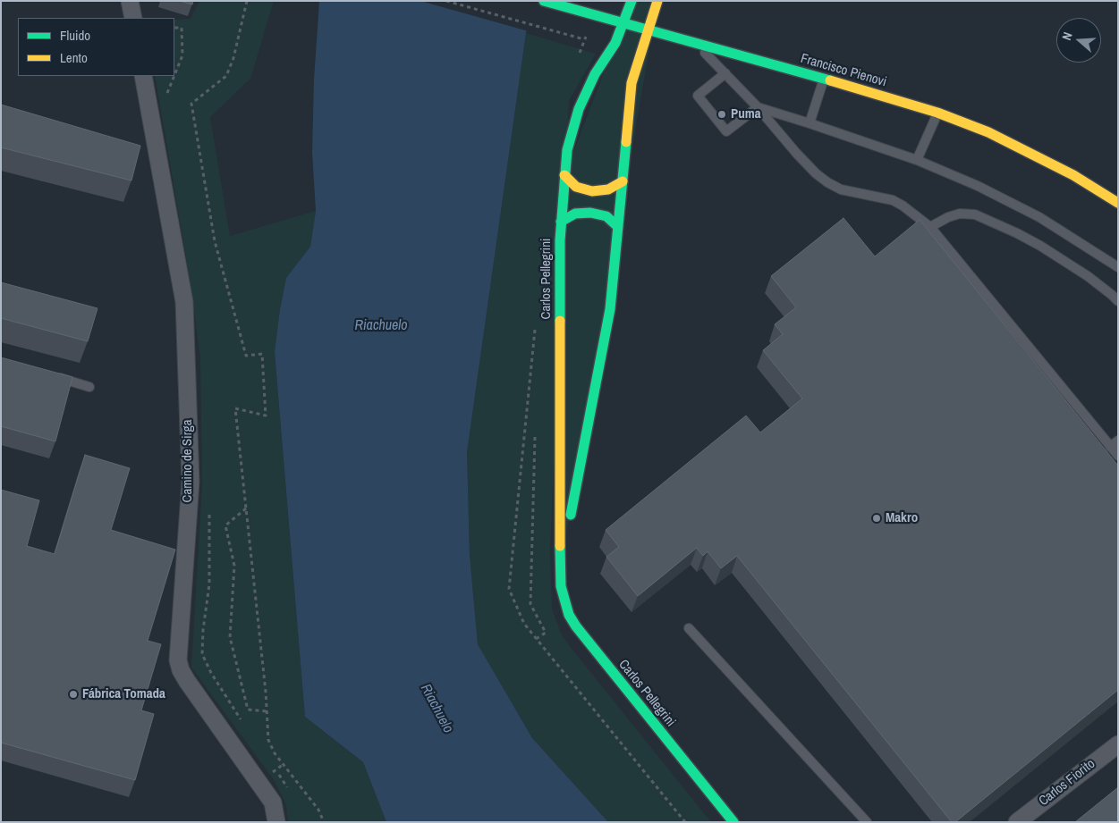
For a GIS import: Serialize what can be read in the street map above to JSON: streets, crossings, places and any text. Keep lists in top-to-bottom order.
{
  "streets": {
    "street": [
      "Francisco Pienovi",
      "Carlos Pellegrini",
      "Camino de Sirga",
      "Carlos Fiorito"
    ]
  },
  "crossings": [
    ["Francisco Pienovi", "Carlos Pellegrini"]
  ],
  "water": ["Riachuelo"],
  "places": ["Puma", "Makro", "Fábrica Tomada"],
  "legend": ["Fluido", "Lento"],
  "north": "left"
}
